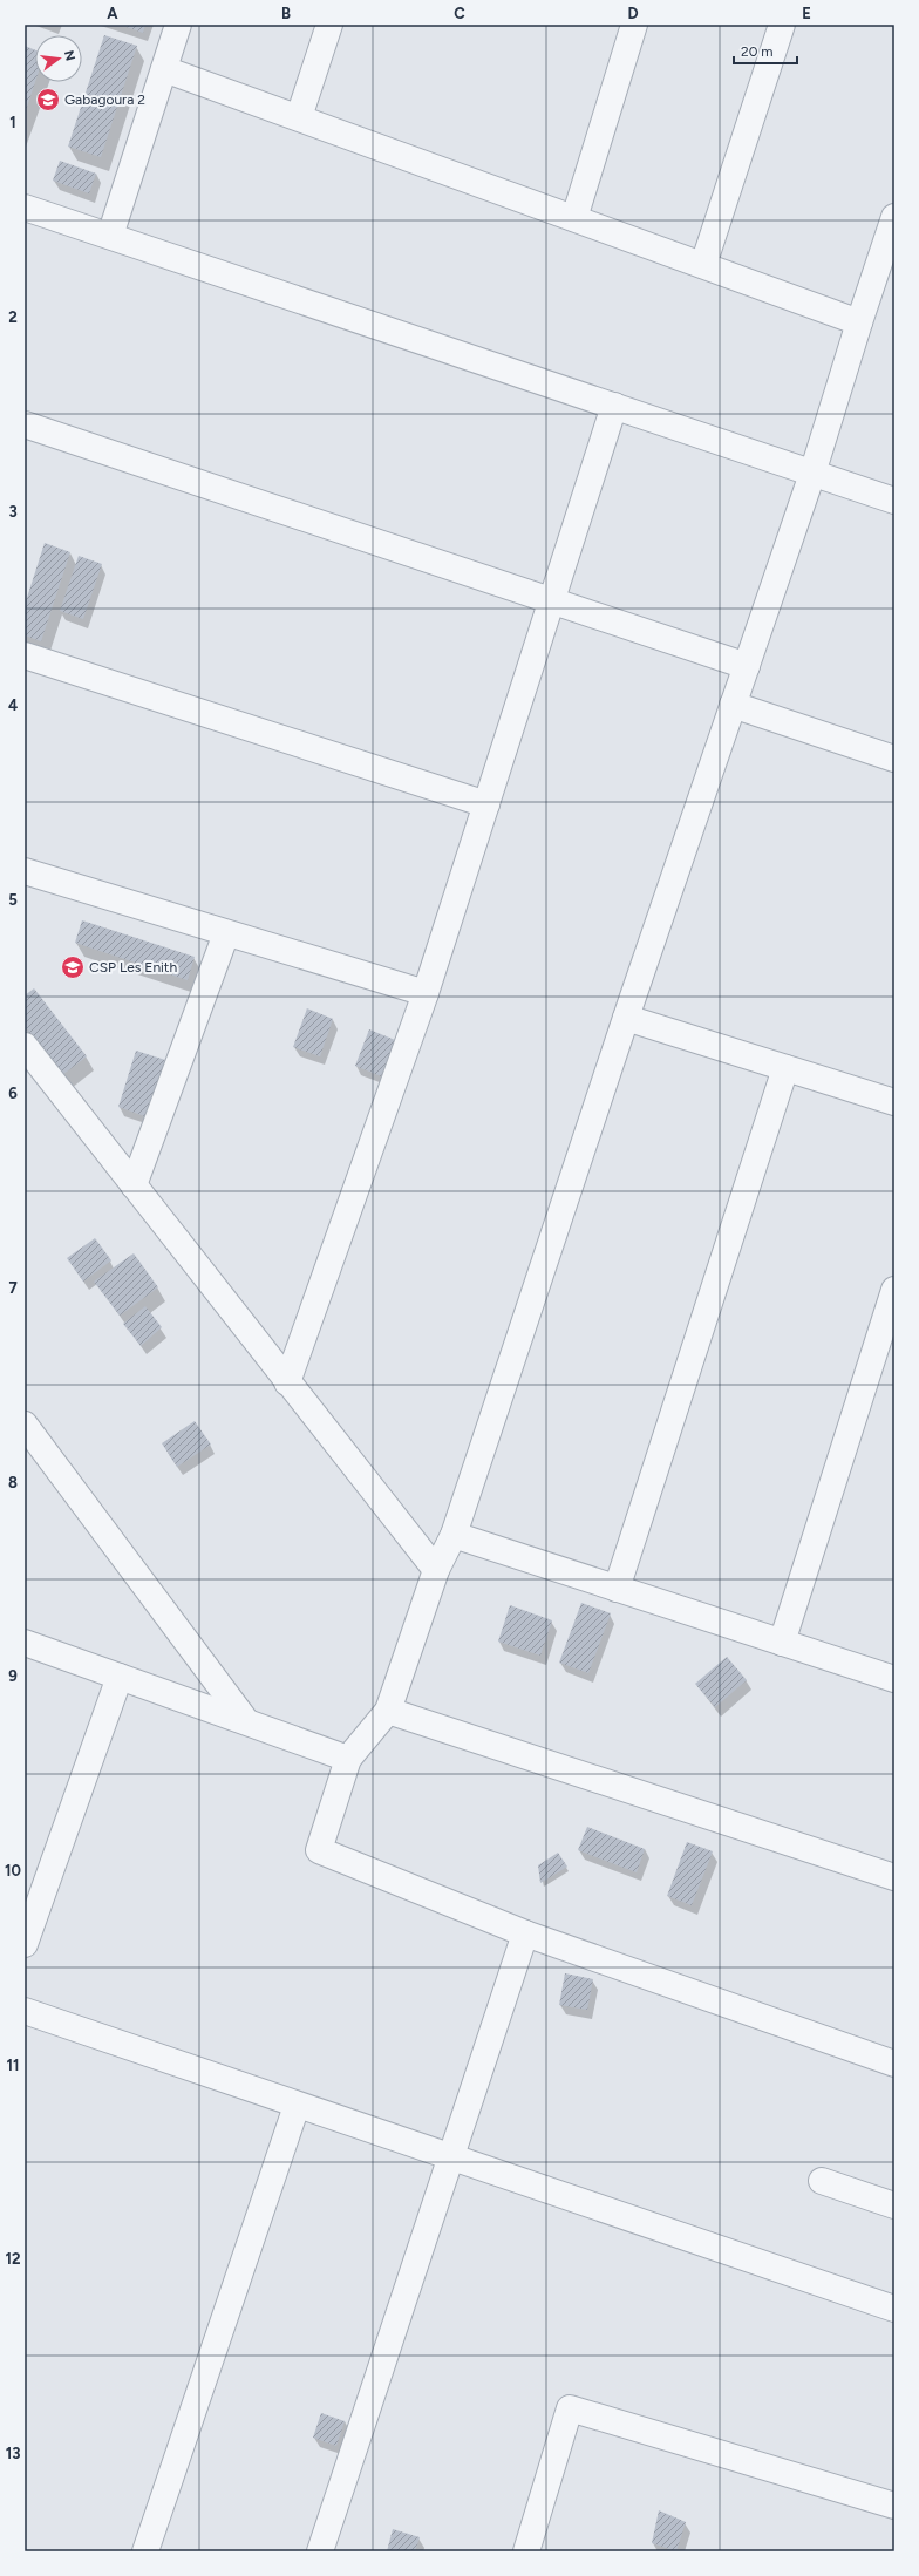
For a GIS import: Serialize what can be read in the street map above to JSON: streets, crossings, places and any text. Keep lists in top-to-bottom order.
{
  "places": {
    "school or university": ["Gabagoura 2", "CSP Les Enith"]
  },
  "scale_bar": "20 m",
  "north": "right",
  "grid": {
    "columns": [
      "A",
      "B",
      "C",
      "D",
      "E"
    ],
    "rows": [
      "1",
      "2",
      "3",
      "4",
      "5",
      "6",
      "7",
      "8",
      "9",
      "10",
      "11",
      "12",
      "13"
    ]
  }
}
